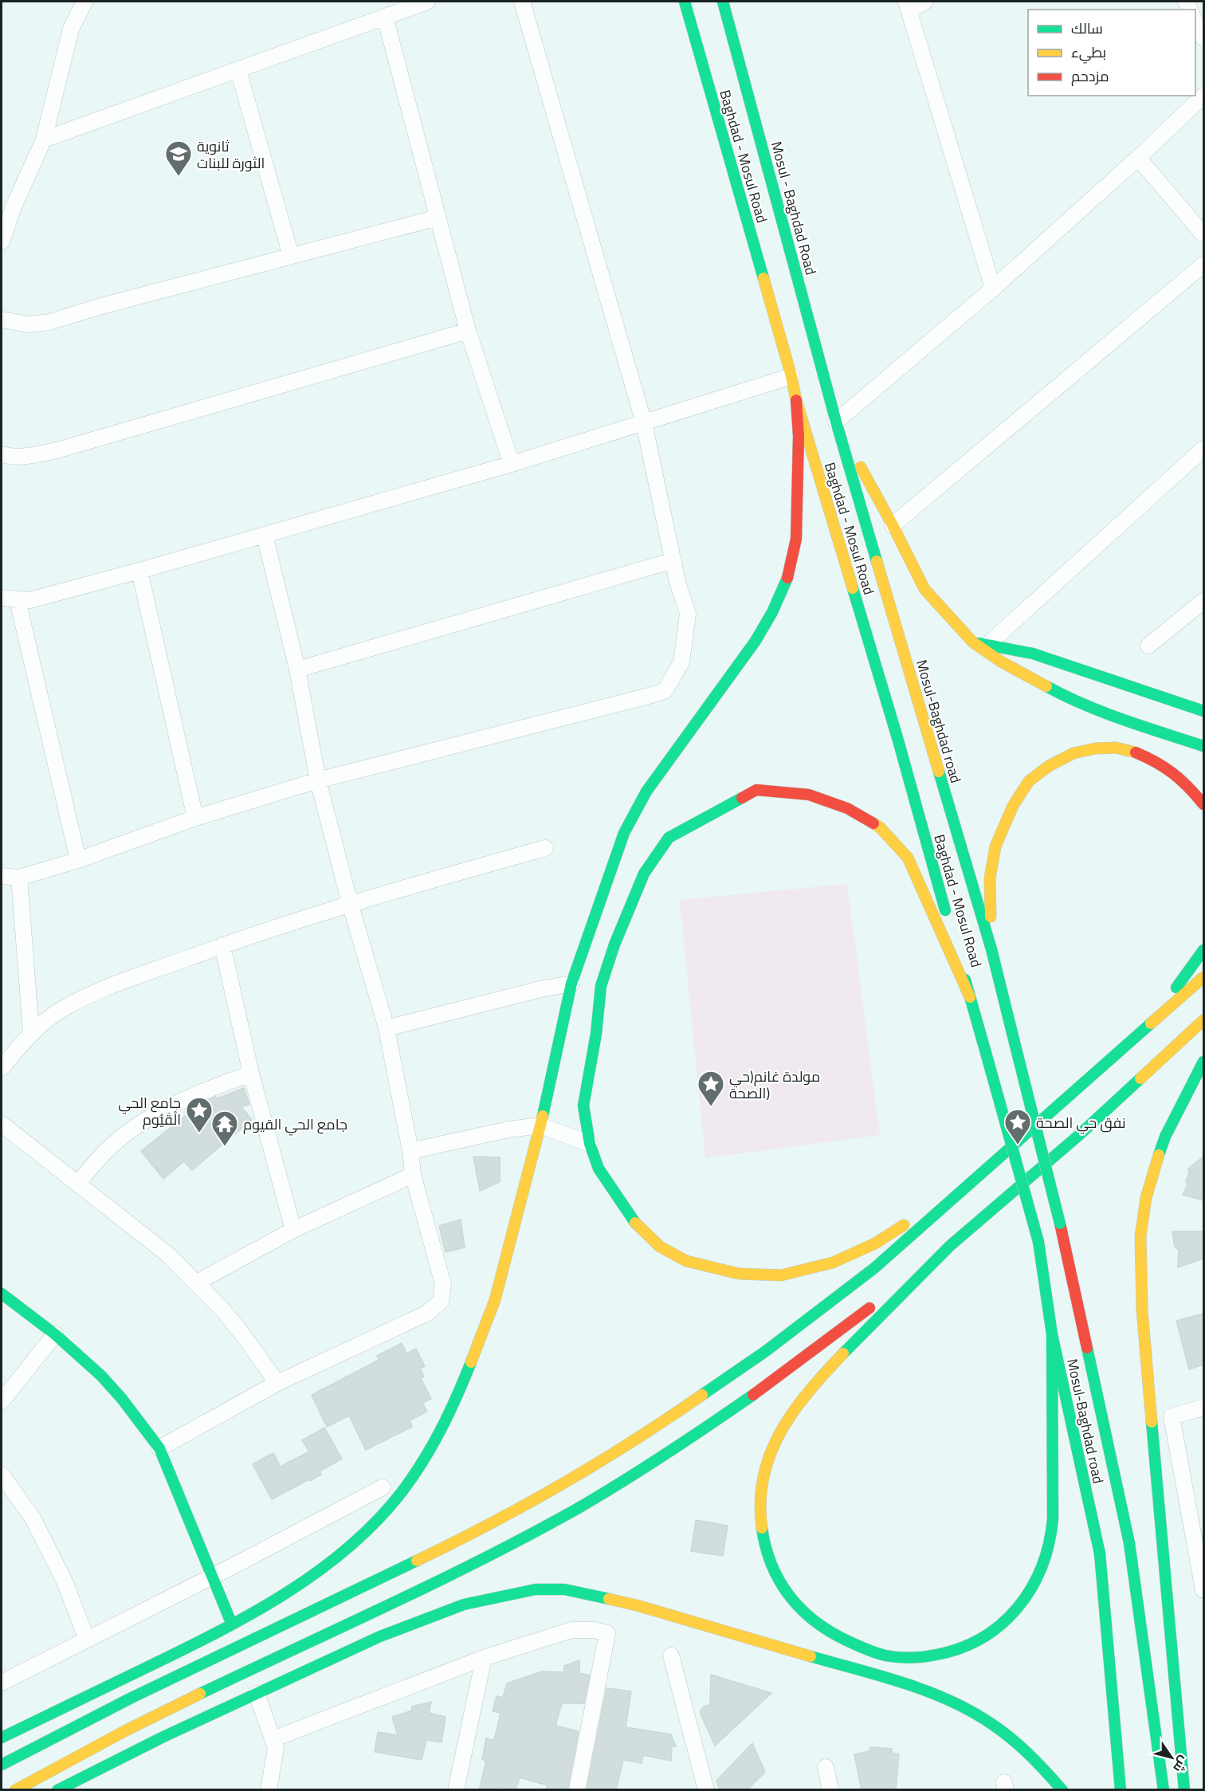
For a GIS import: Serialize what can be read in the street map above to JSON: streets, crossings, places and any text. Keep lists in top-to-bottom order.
{
  "streets": {
    "main road": ["Baghdad - Mosul Road", "Mosul - Baghdad Road", "Mosul-Baghdad road"]
  },
  "crossings": [
    ["Baghdad - Mosul Road", "Mosul-Baghdad road"],
    ["Mosul - Baghdad Road", "Mosul-Baghdad road"]
  ],
  "places": {
    "school or university": ["ثانوية الثورة للبنات"],
    "place": ["مولدة غانم(حي الصحة)", "جامع الحي الْقَيُّوم", "نفق حي الصحة"],
    "temple": ["جامع الحي القيوم"]
  },
  "legend": ["سالك", "بطيء", "مزدحم"],
  "north": "bottom right"
}
